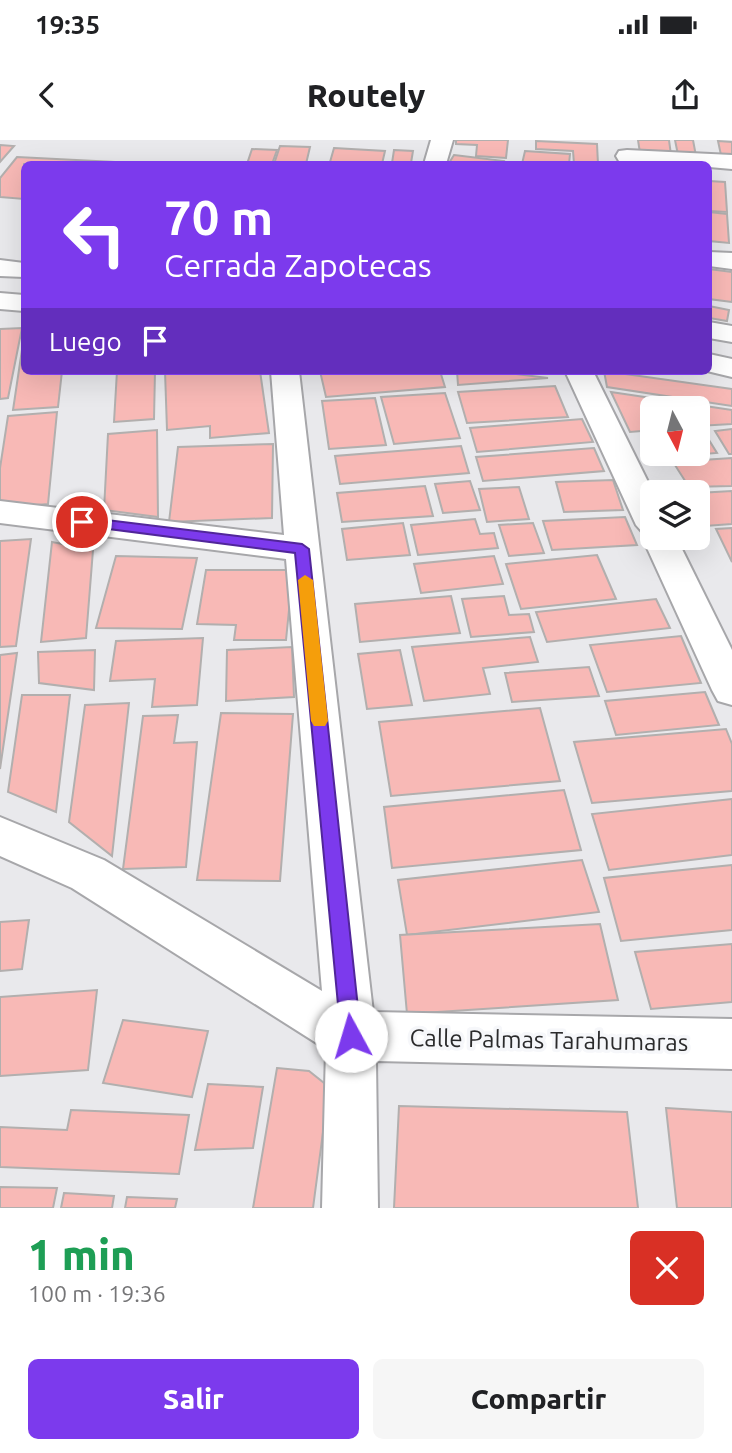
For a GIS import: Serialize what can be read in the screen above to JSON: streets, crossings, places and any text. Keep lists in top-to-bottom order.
{
  "streets": {
    "street": ["Calle Palmas Tarahumaras"]
  },
  "north": "bottom",
  "page": {
    "status": "19:35",
    "header": "Routely",
    "turn": ["70 m", "Cerrada Zapotecas"],
    "then": "Luego",
    "heading": ["1 min", "100 m · 19:36"],
    "buttons": ["Salir", "Compartir"]
  }
}
